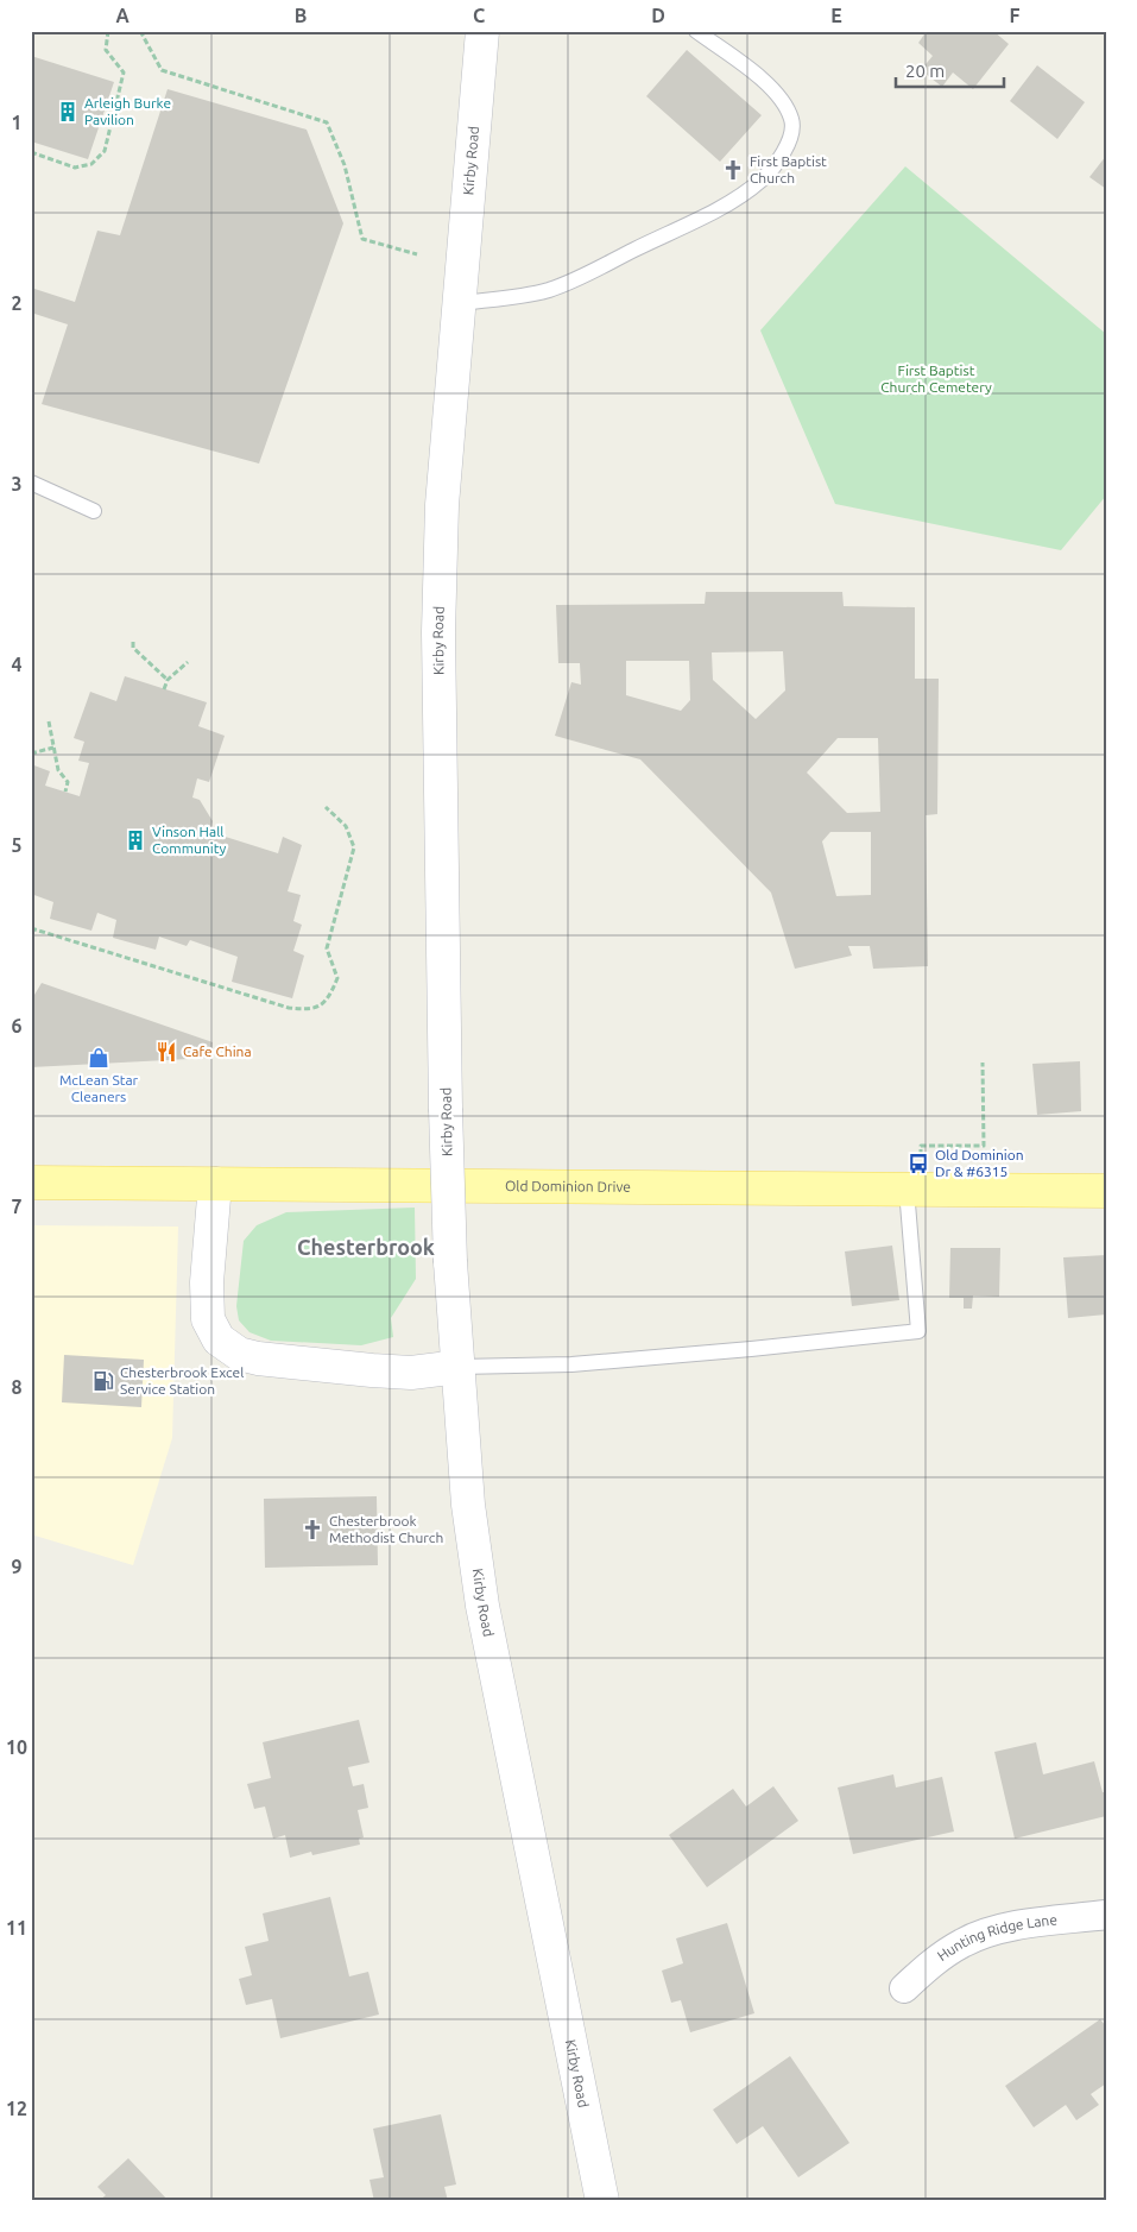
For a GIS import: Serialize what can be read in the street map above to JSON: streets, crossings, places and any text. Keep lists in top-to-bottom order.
{
  "streets": {
    "main road": ["Kirby Road", "Old Dominion Drive"],
    "street": ["Hunting Ridge Lane"]
  },
  "districts": ["Chesterbrook"],
  "parks": ["First Baptist Church Cemetery"],
  "places": {
    "building": ["Arleigh Burke Pavilion", "Vinson Hall Community"],
    "church": ["First Baptist Church", "Chesterbrook Methodist Church"],
    "restaurant": ["Cafe China"],
    "shop": ["McLean Star Cleaners"],
    "bus stop": ["Old Dominion Dr & #6315"],
    "fuel station": ["Chesterbrook Excel Service Station"]
  },
  "scale_bar": "20 m",
  "grid": {
    "columns": [
      "A",
      "B",
      "C",
      "D",
      "E",
      "F"
    ],
    "rows": [
      "1",
      "2",
      "3",
      "4",
      "5",
      "6",
      "7",
      "8",
      "9",
      "10",
      "11",
      "12"
    ]
  }
}
